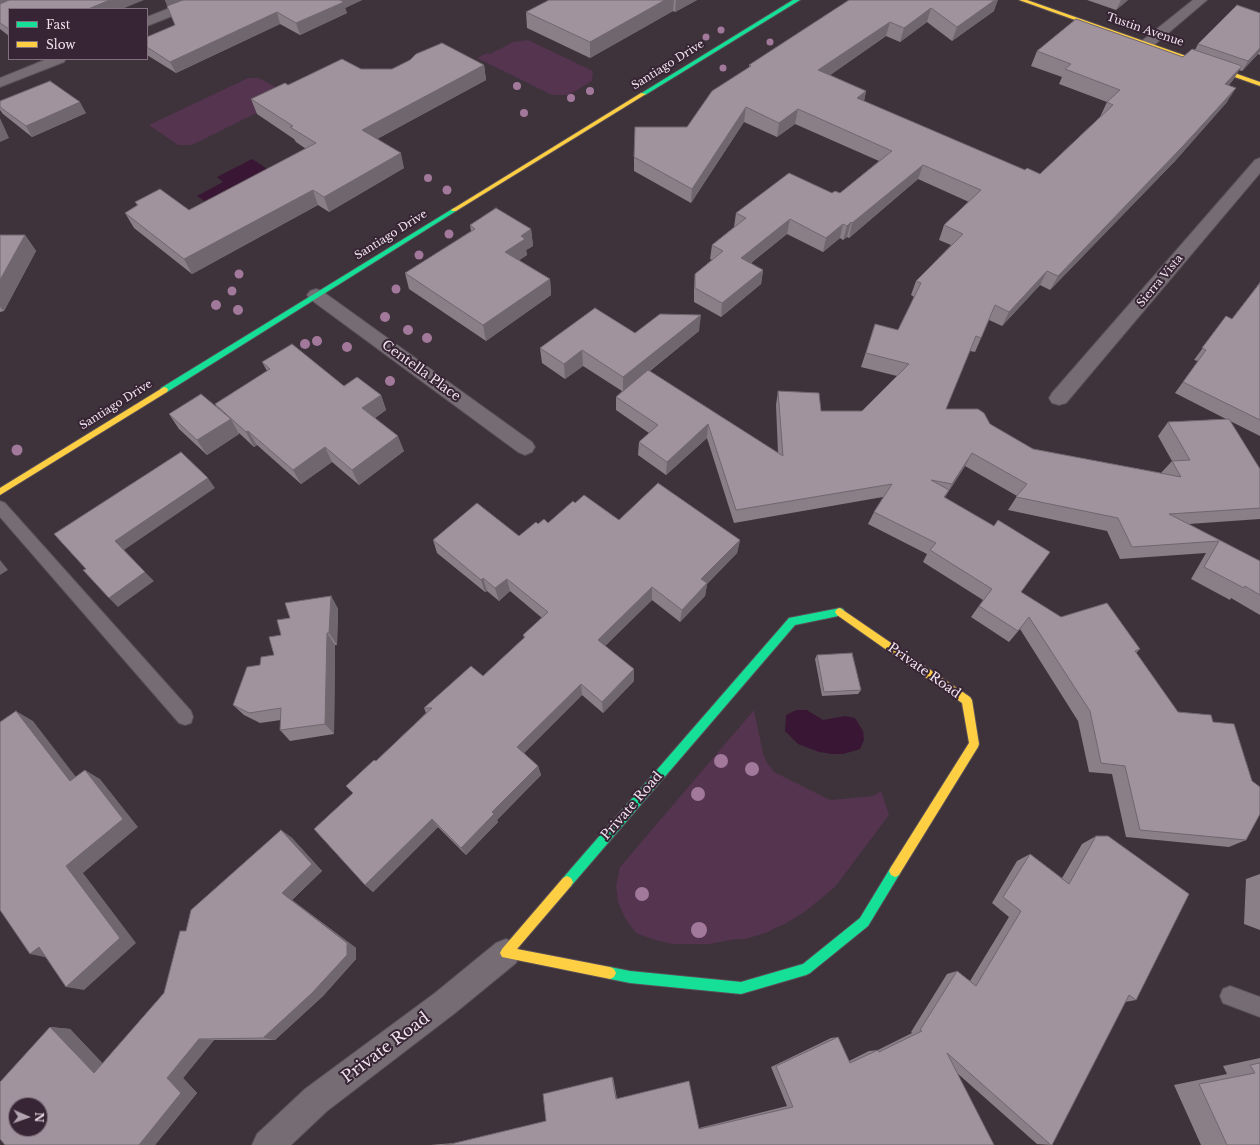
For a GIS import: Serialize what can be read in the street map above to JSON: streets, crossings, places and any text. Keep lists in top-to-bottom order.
{
  "streets": {
    "street": [
      "Tustin Avenue",
      "Santiago Drive",
      "Sierra Vista",
      "Centella Place",
      "Private Road"
    ]
  },
  "crossings": [
    ["Santiago Drive", "Centella Place"]
  ],
  "legend": ["Fast", "Slow"],
  "north": "right"
}
